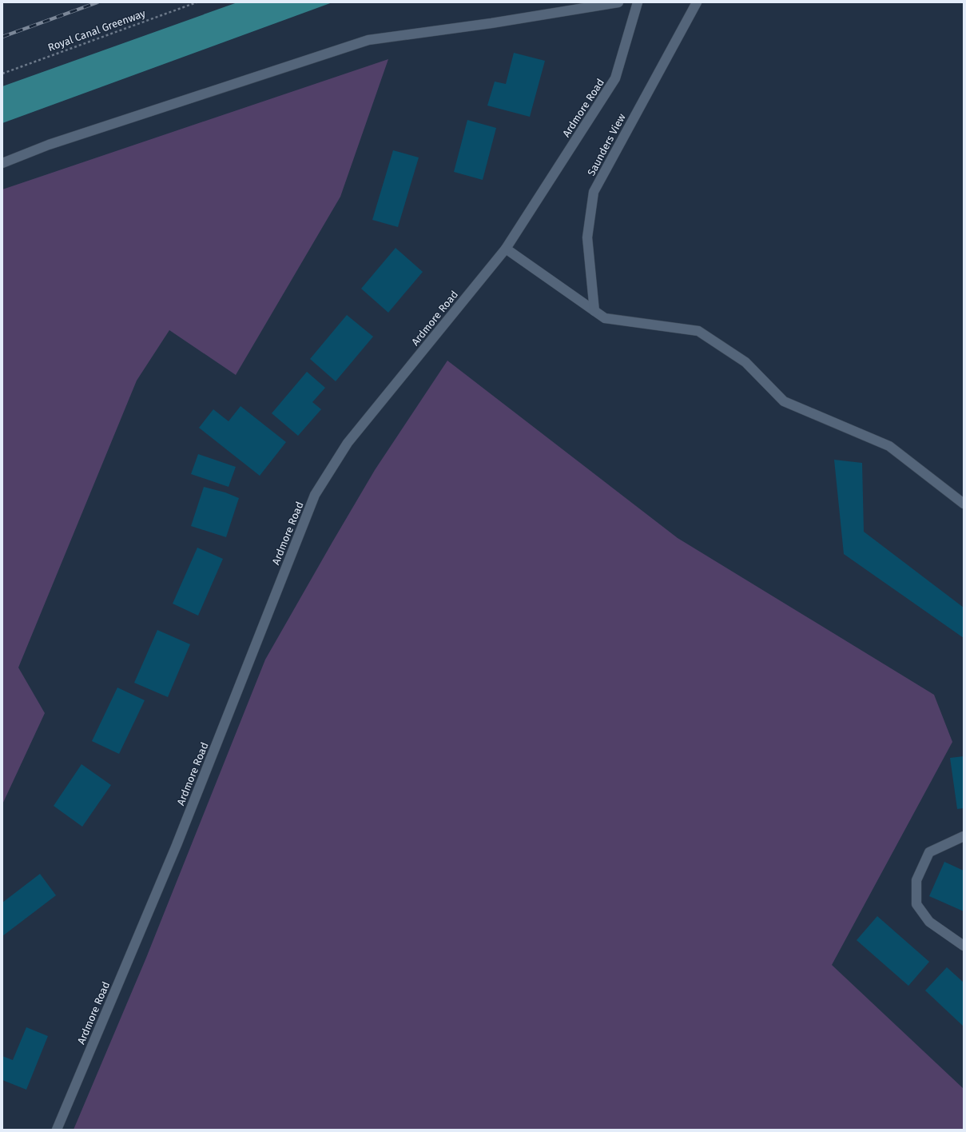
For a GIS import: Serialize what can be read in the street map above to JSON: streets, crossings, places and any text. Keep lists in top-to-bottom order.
{
  "streets": {
    "street": ["Ardmore Road", "Saunders View"],
    "path": ["Royal Canal Greenway"]
  }
}
